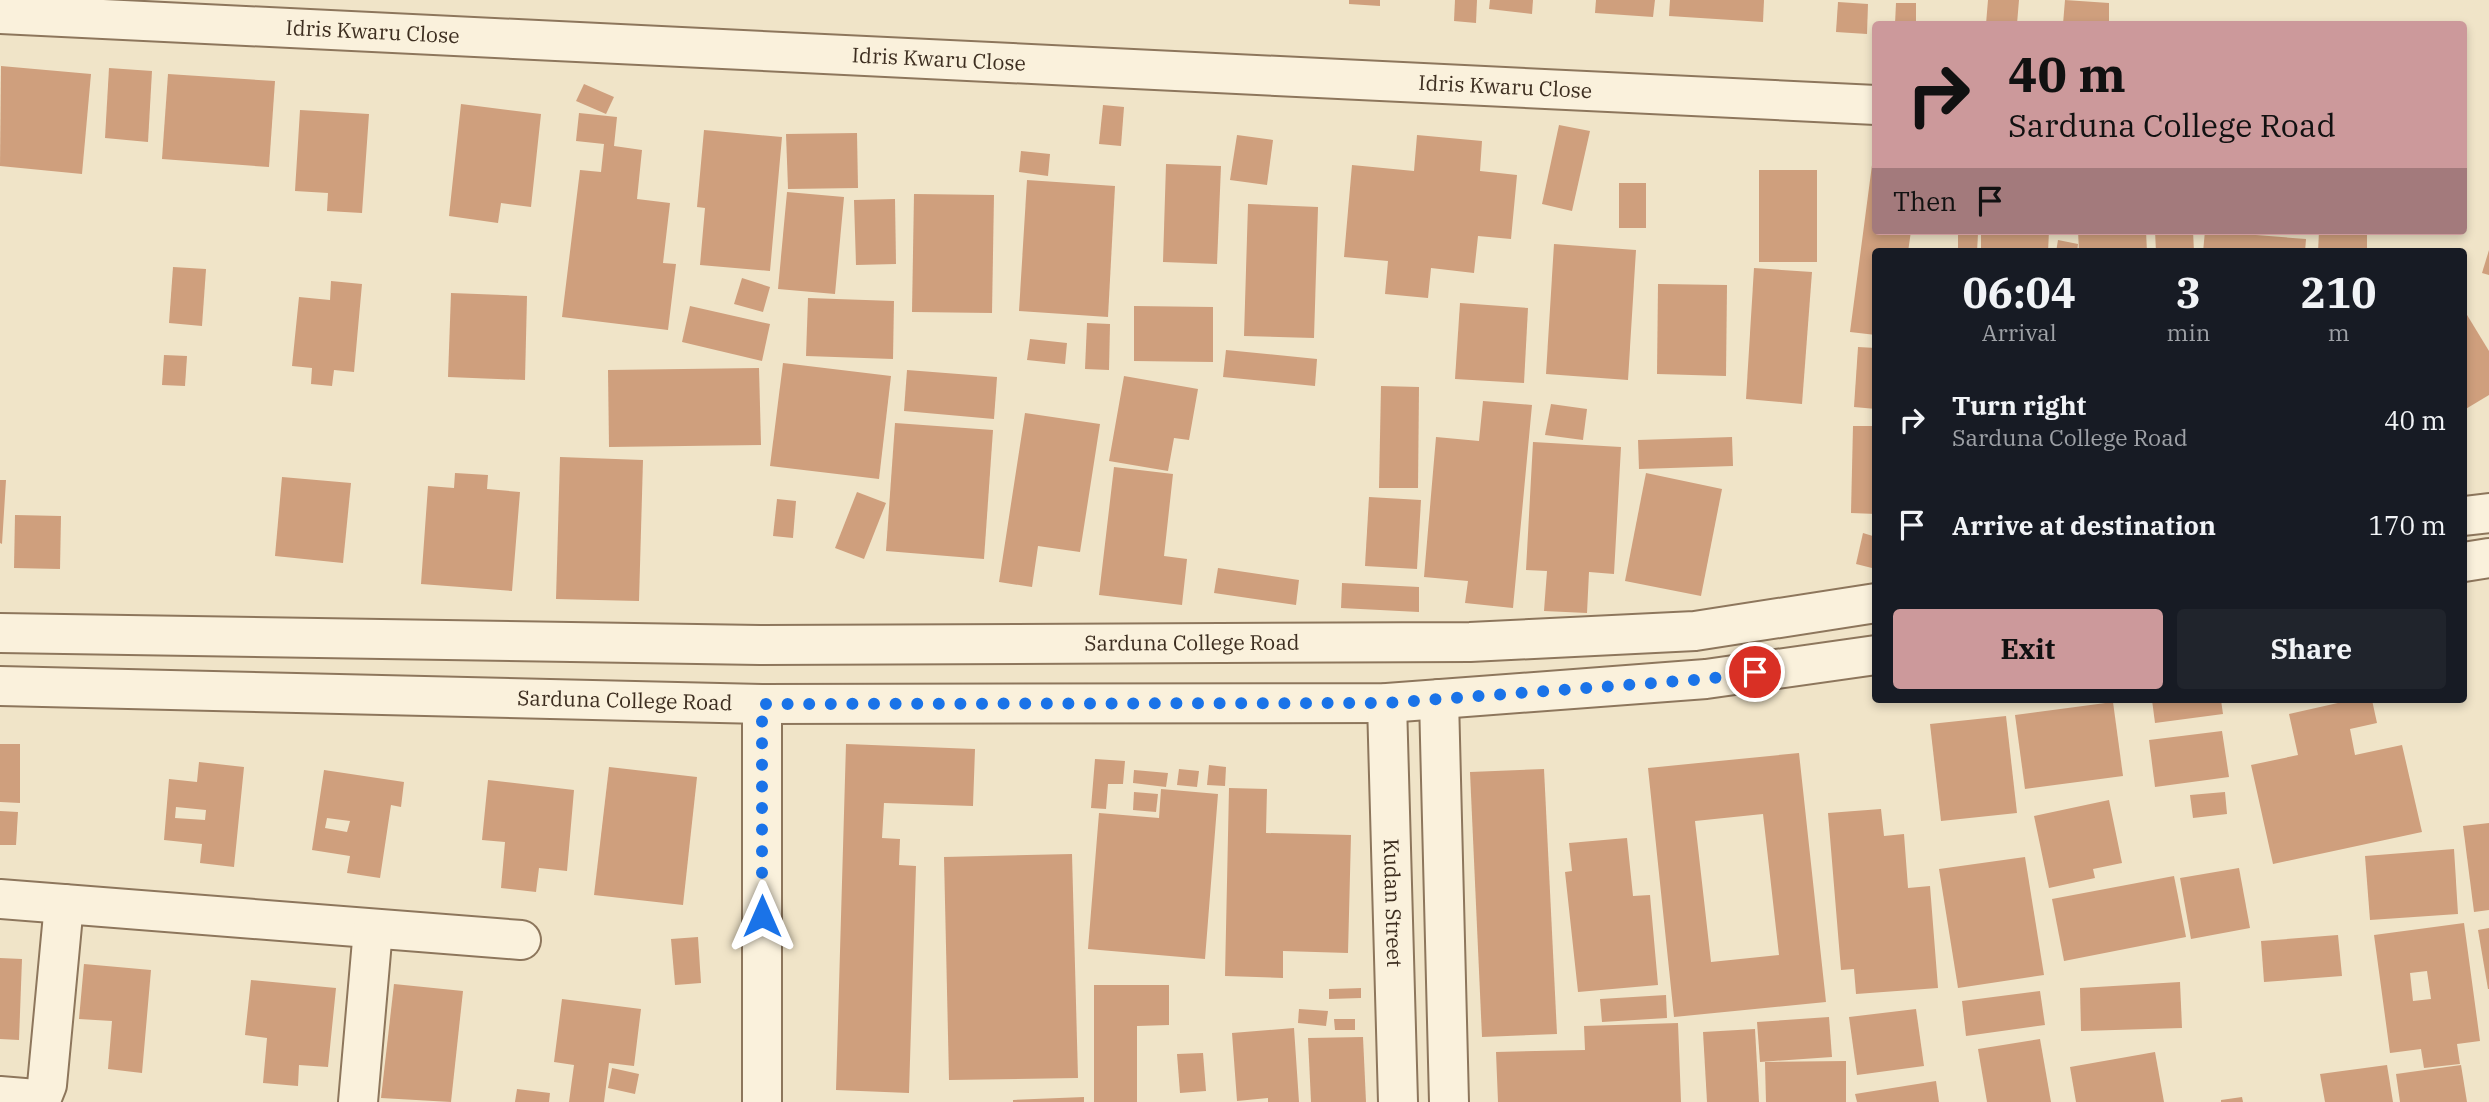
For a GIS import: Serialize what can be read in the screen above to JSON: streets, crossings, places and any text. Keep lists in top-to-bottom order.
{
  "streets": {
    "street": ["Idris Kwaru Close", "Sarduna College Road", "Kudan Street"]
  },
  "crossings": [
    ["Sarduna College Road", "Kudan Street"]
  ],
  "page": {
    "turn": ["40 m", "Sarduna College Road"],
    "then": "Then",
    "eta": [
      "06:04",
      "Arrival",
      "3",
      "min",
      "210",
      "m"
    ],
    "list": [
      {
        "name": "Turn right",
        "note": "Sarduna College Road",
        "value": "40 m"
      },
      {
        "name": "Arrive at destination",
        "value": "170 m"
      }
    ],
    "buttons": ["Exit", "Share"]
  }
}
